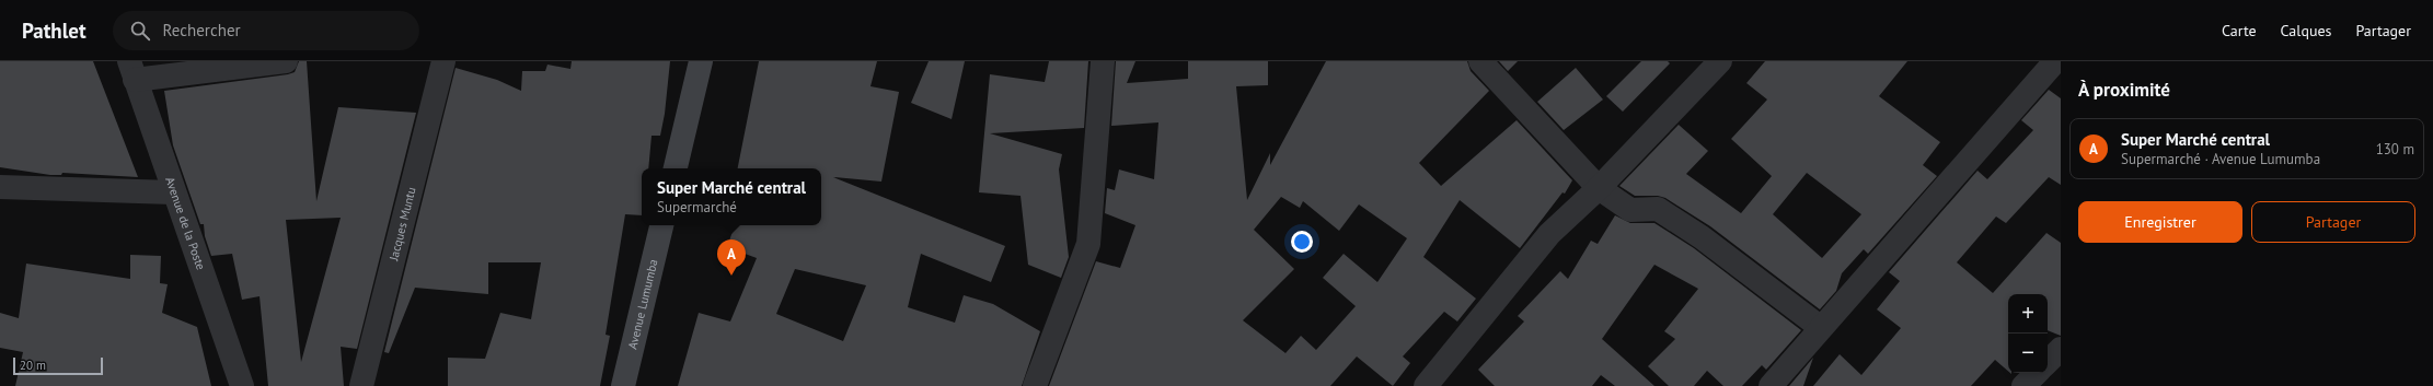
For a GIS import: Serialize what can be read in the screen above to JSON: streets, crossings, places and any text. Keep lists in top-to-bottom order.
{
  "streets": {
    "main road": ["Avenue Lumumba"],
    "street": ["Jacques Muntu", "Avenue de la Poste"]
  },
  "scale_bar": "20 m",
  "page": {
    "header": "Pathlet",
    "search": "Rechercher",
    "nav": ["Carte", "Calques", "Partager"],
    "heading": "À proximité",
    "list": [
      {
        "mark": "A",
        "name": "Super Marché central",
        "note": "Supermarché · Avenue Lumumba",
        "value": "130 m"
      }
    ],
    "popup": ["Super Marché central", "Supermarché"],
    "buttons": ["Enregistrer", "Partager"],
    "pins": "A",
    "map_buttons": ["+", "−"],
    "scale": "20 m"
  }
}
